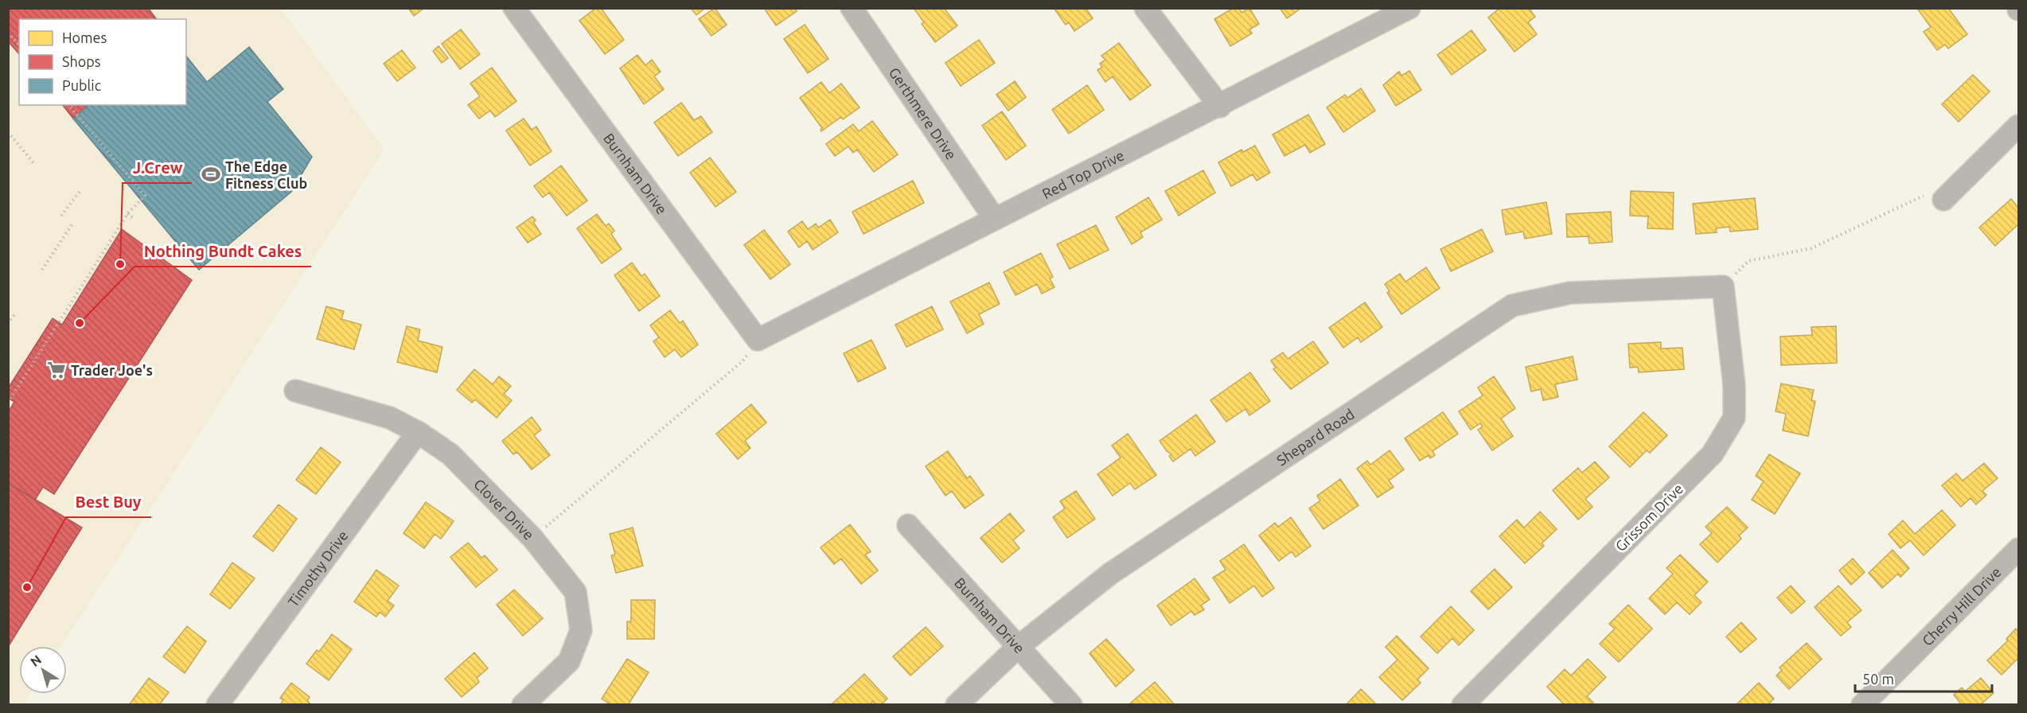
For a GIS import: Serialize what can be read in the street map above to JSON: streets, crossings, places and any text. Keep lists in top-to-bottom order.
{
  "streets": {
    "street": [
      "Gerthmere Drive",
      "Red Top Drive",
      "Burnham Drive",
      "Shepard Road",
      "Clover Drive",
      "Grissom Drive",
      "Timothy Drive",
      "Cherry Hill Drive"
    ]
  },
  "crossings": [
    ["Gerthmere Drive", "Red Top Drive"],
    ["Red Top Drive", "Burnham Drive"],
    ["Burnham Drive", "Shepard Road"],
    ["Shepard Road", "Grissom Drive"],
    ["Clover Drive", "Timothy Drive"]
  ],
  "places": {
    "sports": ["The Edge Fitness Club"],
    "other": ["J.Crew", "Nothing Bundt Cakes", "Best Buy"],
    "supermarket": ["Trader Joe's"]
  },
  "legend": ["Homes", "Shops", "Public"],
  "scale_bar": "50 m",
  "north": "top left"
}
